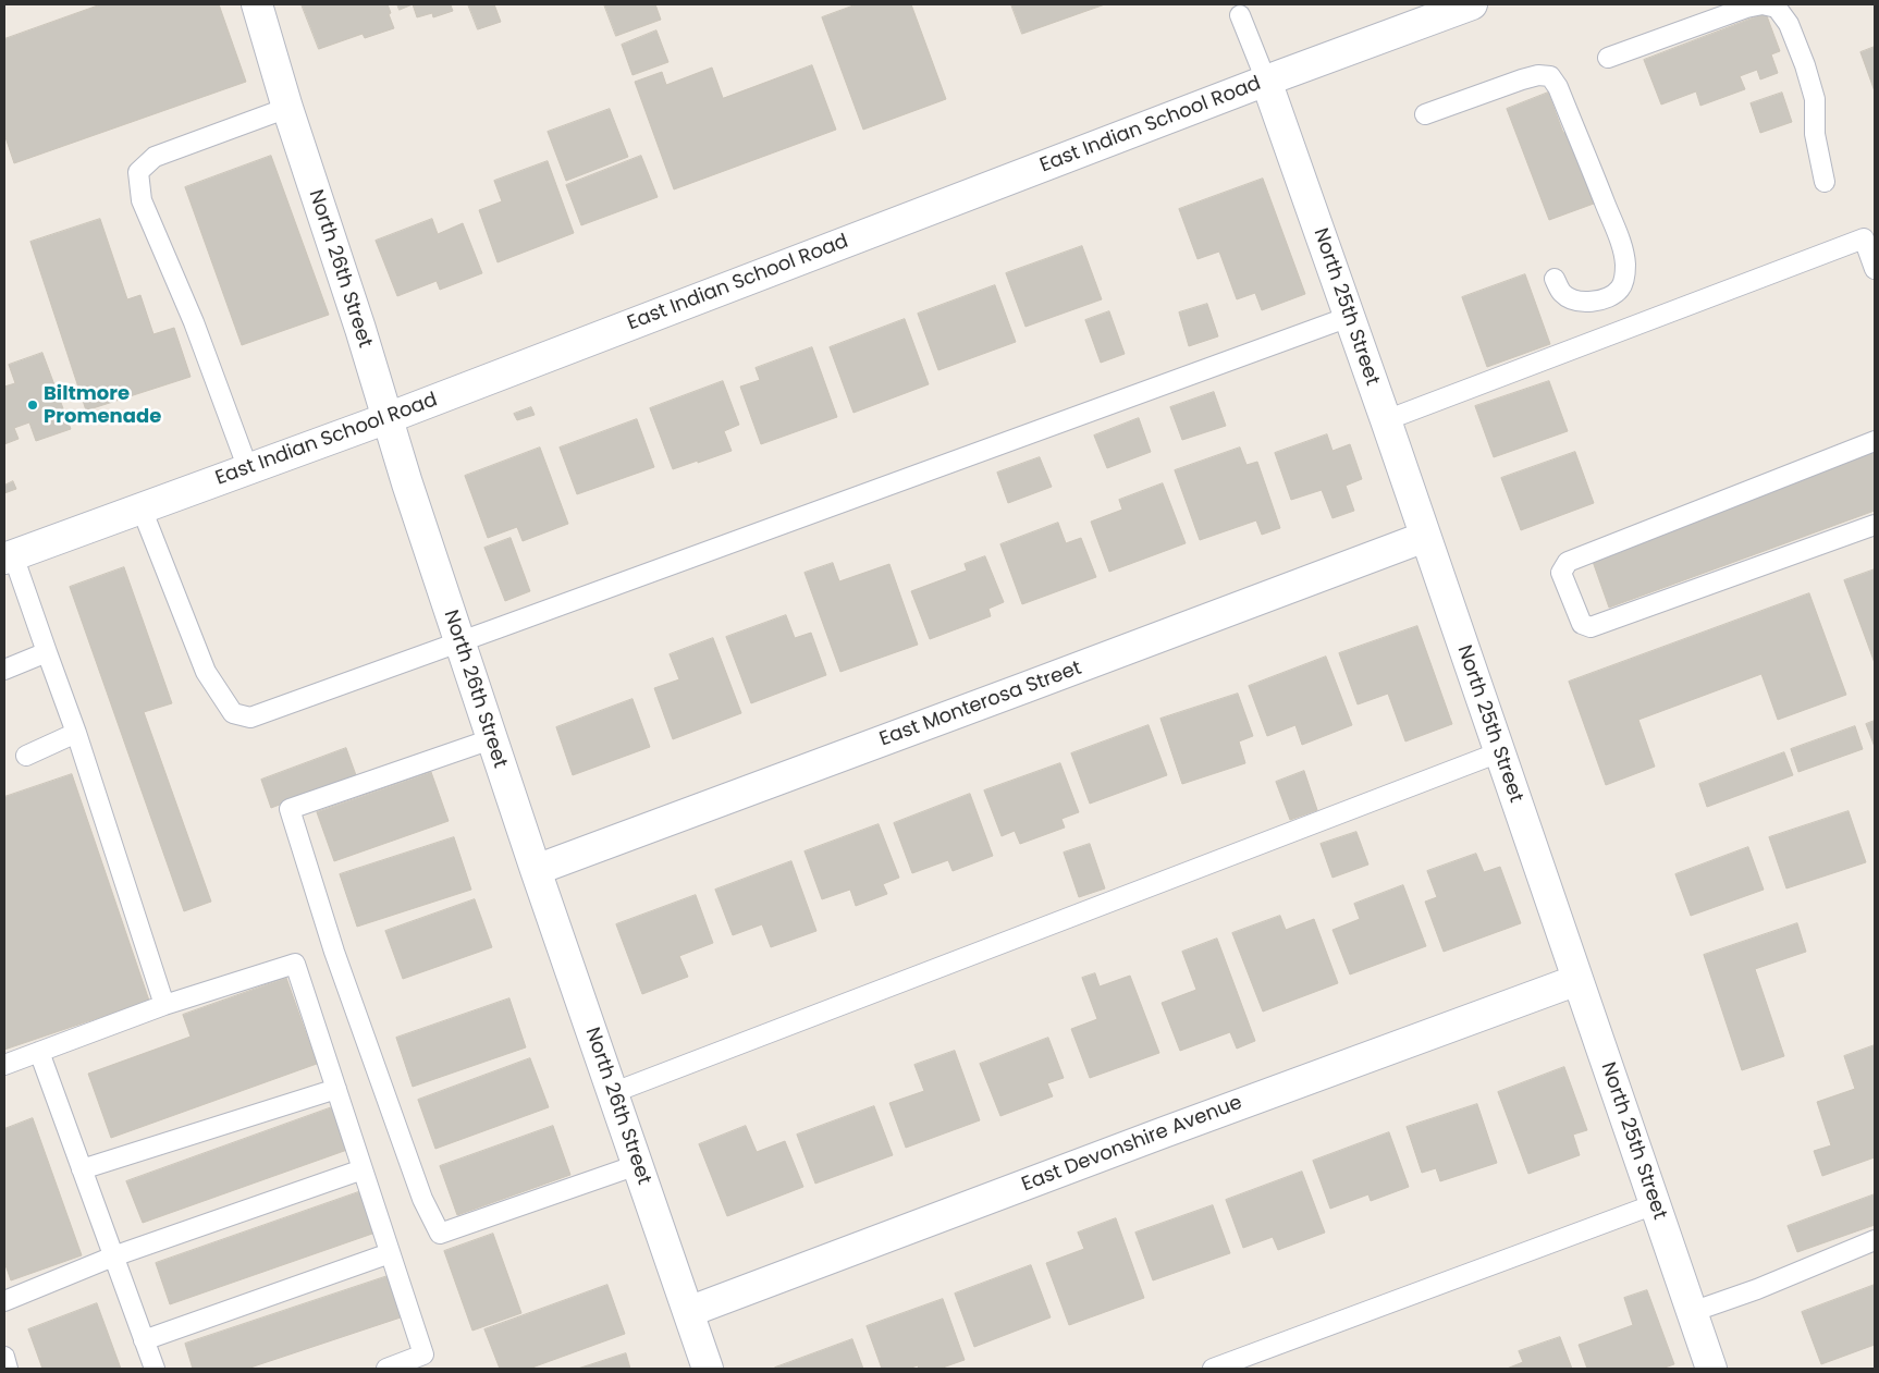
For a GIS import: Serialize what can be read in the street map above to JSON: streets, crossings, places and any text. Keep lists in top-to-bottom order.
{
  "streets": {
    "street": [
      "East Indian School Road",
      "North 26th Street",
      "North 25th Street",
      "East Monterosa Street",
      "East Devonshire Avenue"
    ]
  },
  "crossings": [
    ["East Indian School Road", "North 26th Street"],
    ["East Indian School Road", "North 25th Street"],
    ["North 26th Street", "East Monterosa Street"],
    ["North 26th Street", "East Devonshire Avenue"],
    ["North 25th Street", "East Monterosa Street"],
    ["North 25th Street", "East Devonshire Avenue"]
  ],
  "places": ["Biltmore Promenade"]
}
